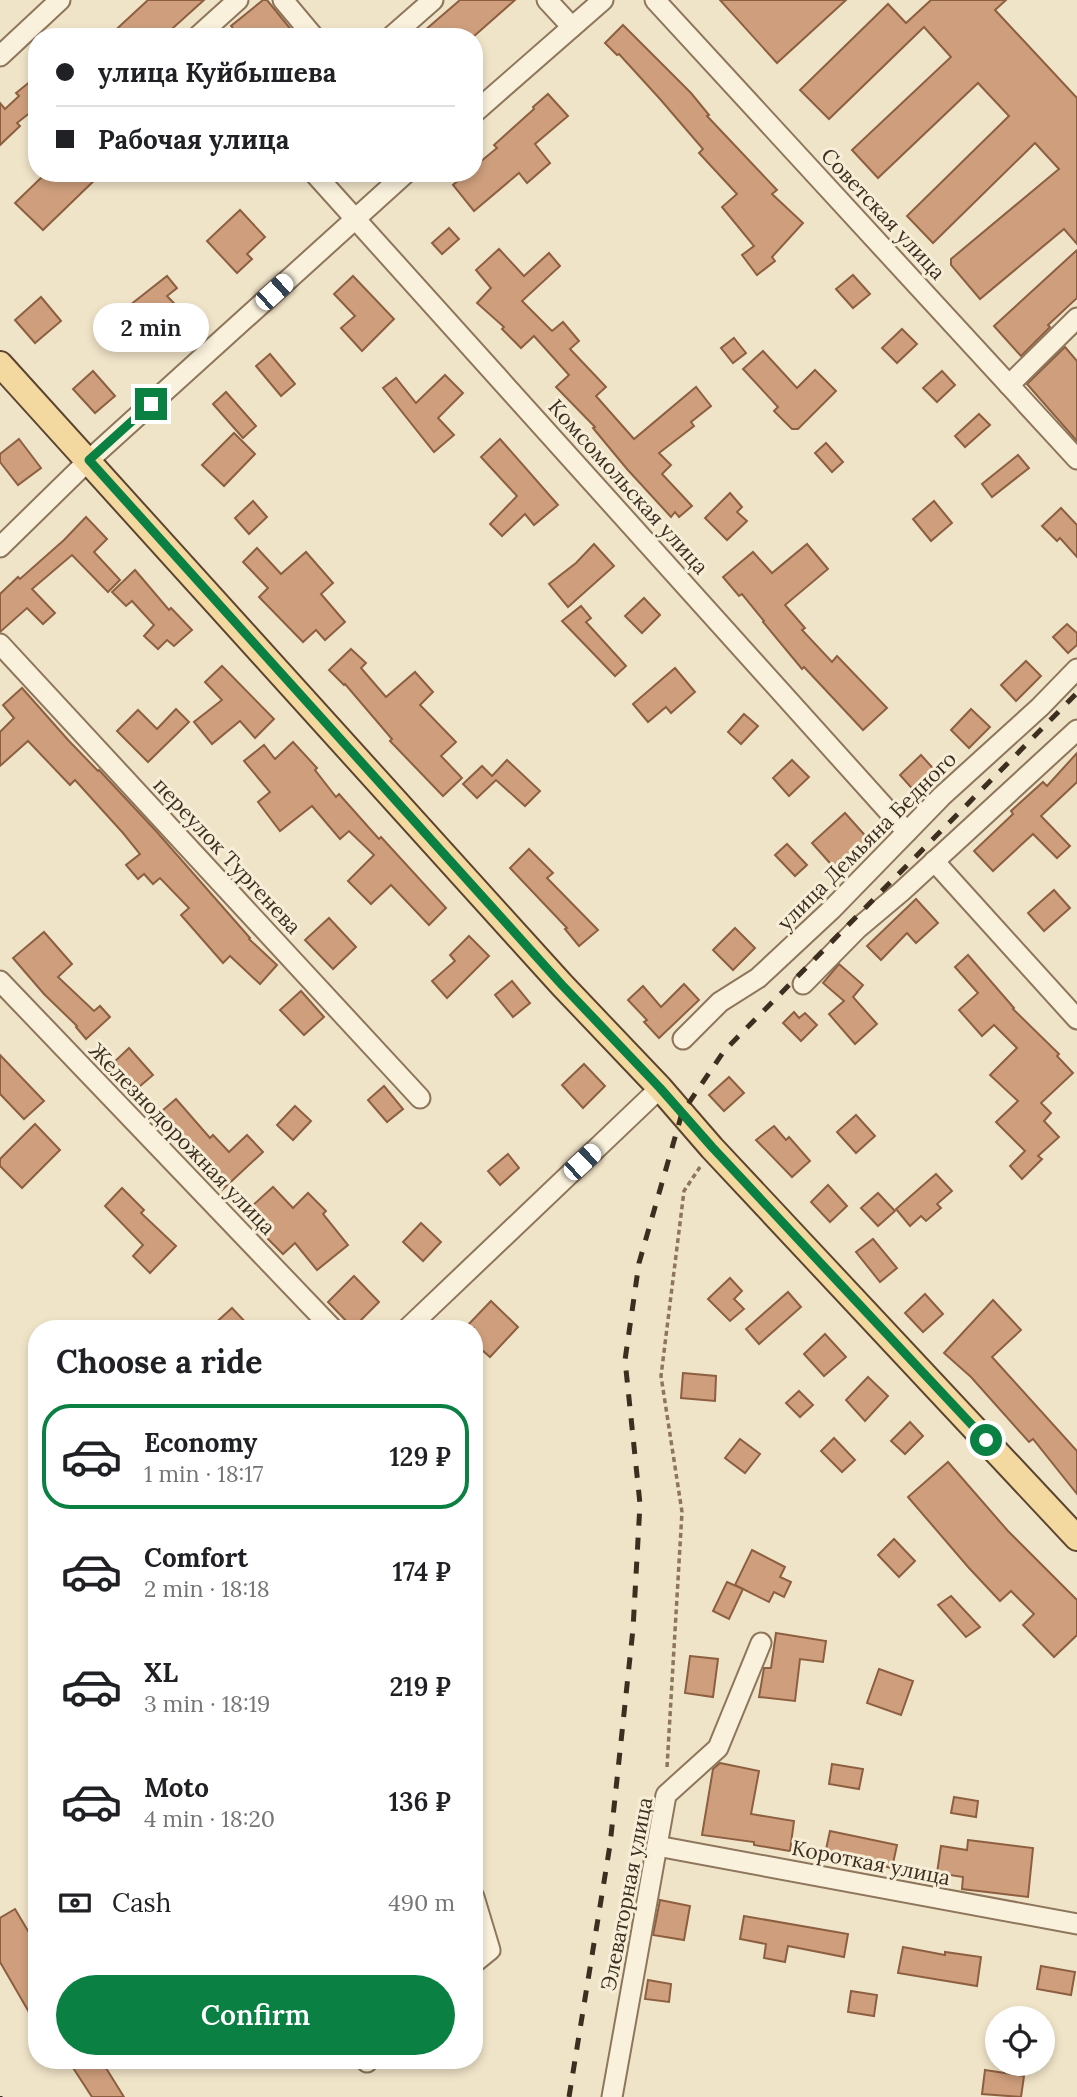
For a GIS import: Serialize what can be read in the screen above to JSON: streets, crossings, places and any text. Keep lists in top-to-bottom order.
{
  "streets": {
    "street": [
      "Советская улица",
      "Комсомольская улица",
      "улица Демьяна Бедного",
      "переулок Тургенева",
      "Железнодорожная улица",
      "Короткая улица",
      "Элеваторная улица"
    ]
  },
  "crossings": [
    ["Комсомольская улица", "улица Демьяна Бедного"],
    ["Короткая улица", "Элеваторная улица"]
  ],
  "page": {
    "banner": ["улица Куйбышева", "Рабочая улица"],
    "bubble": "2 min",
    "heading": "Choose a ride",
    "list": [
      {
        "name": "Economy",
        "note": "1 min · 18:17",
        "value": "129 ₽"
      },
      {
        "name": "Comfort",
        "note": "2 min · 18:18",
        "value": "174 ₽"
      },
      {
        "name": "XL",
        "note": "3 min · 18:19",
        "value": "219 ₽"
      },
      {
        "name": "Moto",
        "note": "4 min · 18:20",
        "value": "136 ₽"
      }
    ],
    "pay": ["Cash", "490 m"],
    "buttons": "Confirm"
  }
}
